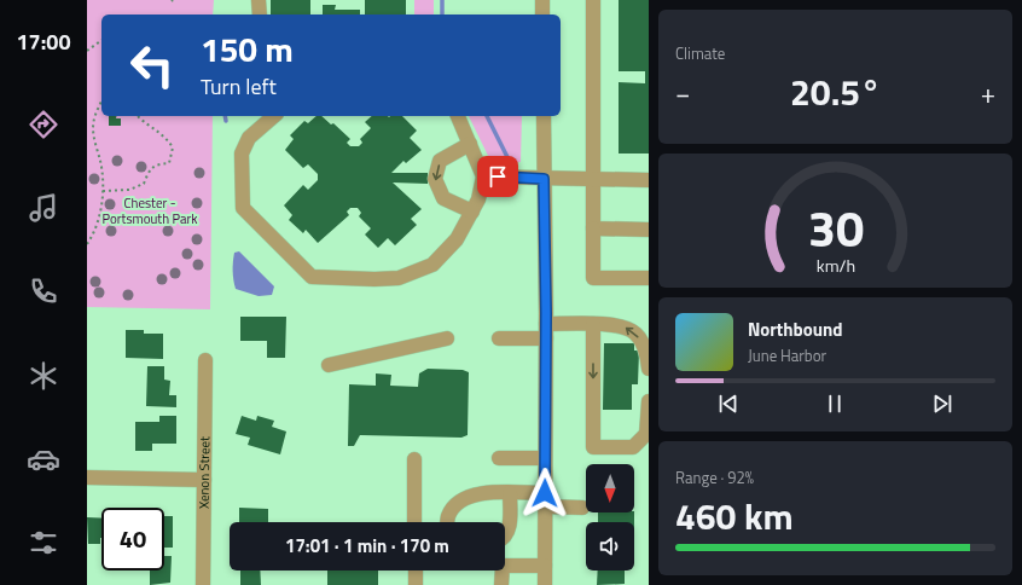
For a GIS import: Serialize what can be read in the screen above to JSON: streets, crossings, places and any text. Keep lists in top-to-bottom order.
{
  "streets": {
    "street": ["Xenon Street"]
  },
  "parks": ["Chester - Portsmouth Park"],
  "north": "bottom",
  "page": {
    "tabs": "17:00",
    "tile": [
      "Climate",
      ["Range · 92%", "460 km"]
    ],
    "turn": ["150 m", "Turn left"],
    "heat": ["−", "20.5°", "+"],
    "song": ["Northbound", "June Harbor"],
    "limit": "40",
    "trip": "17:01 · 1 min · 170 m",
    "gauge": ["30", "km/h"]
  }
}
